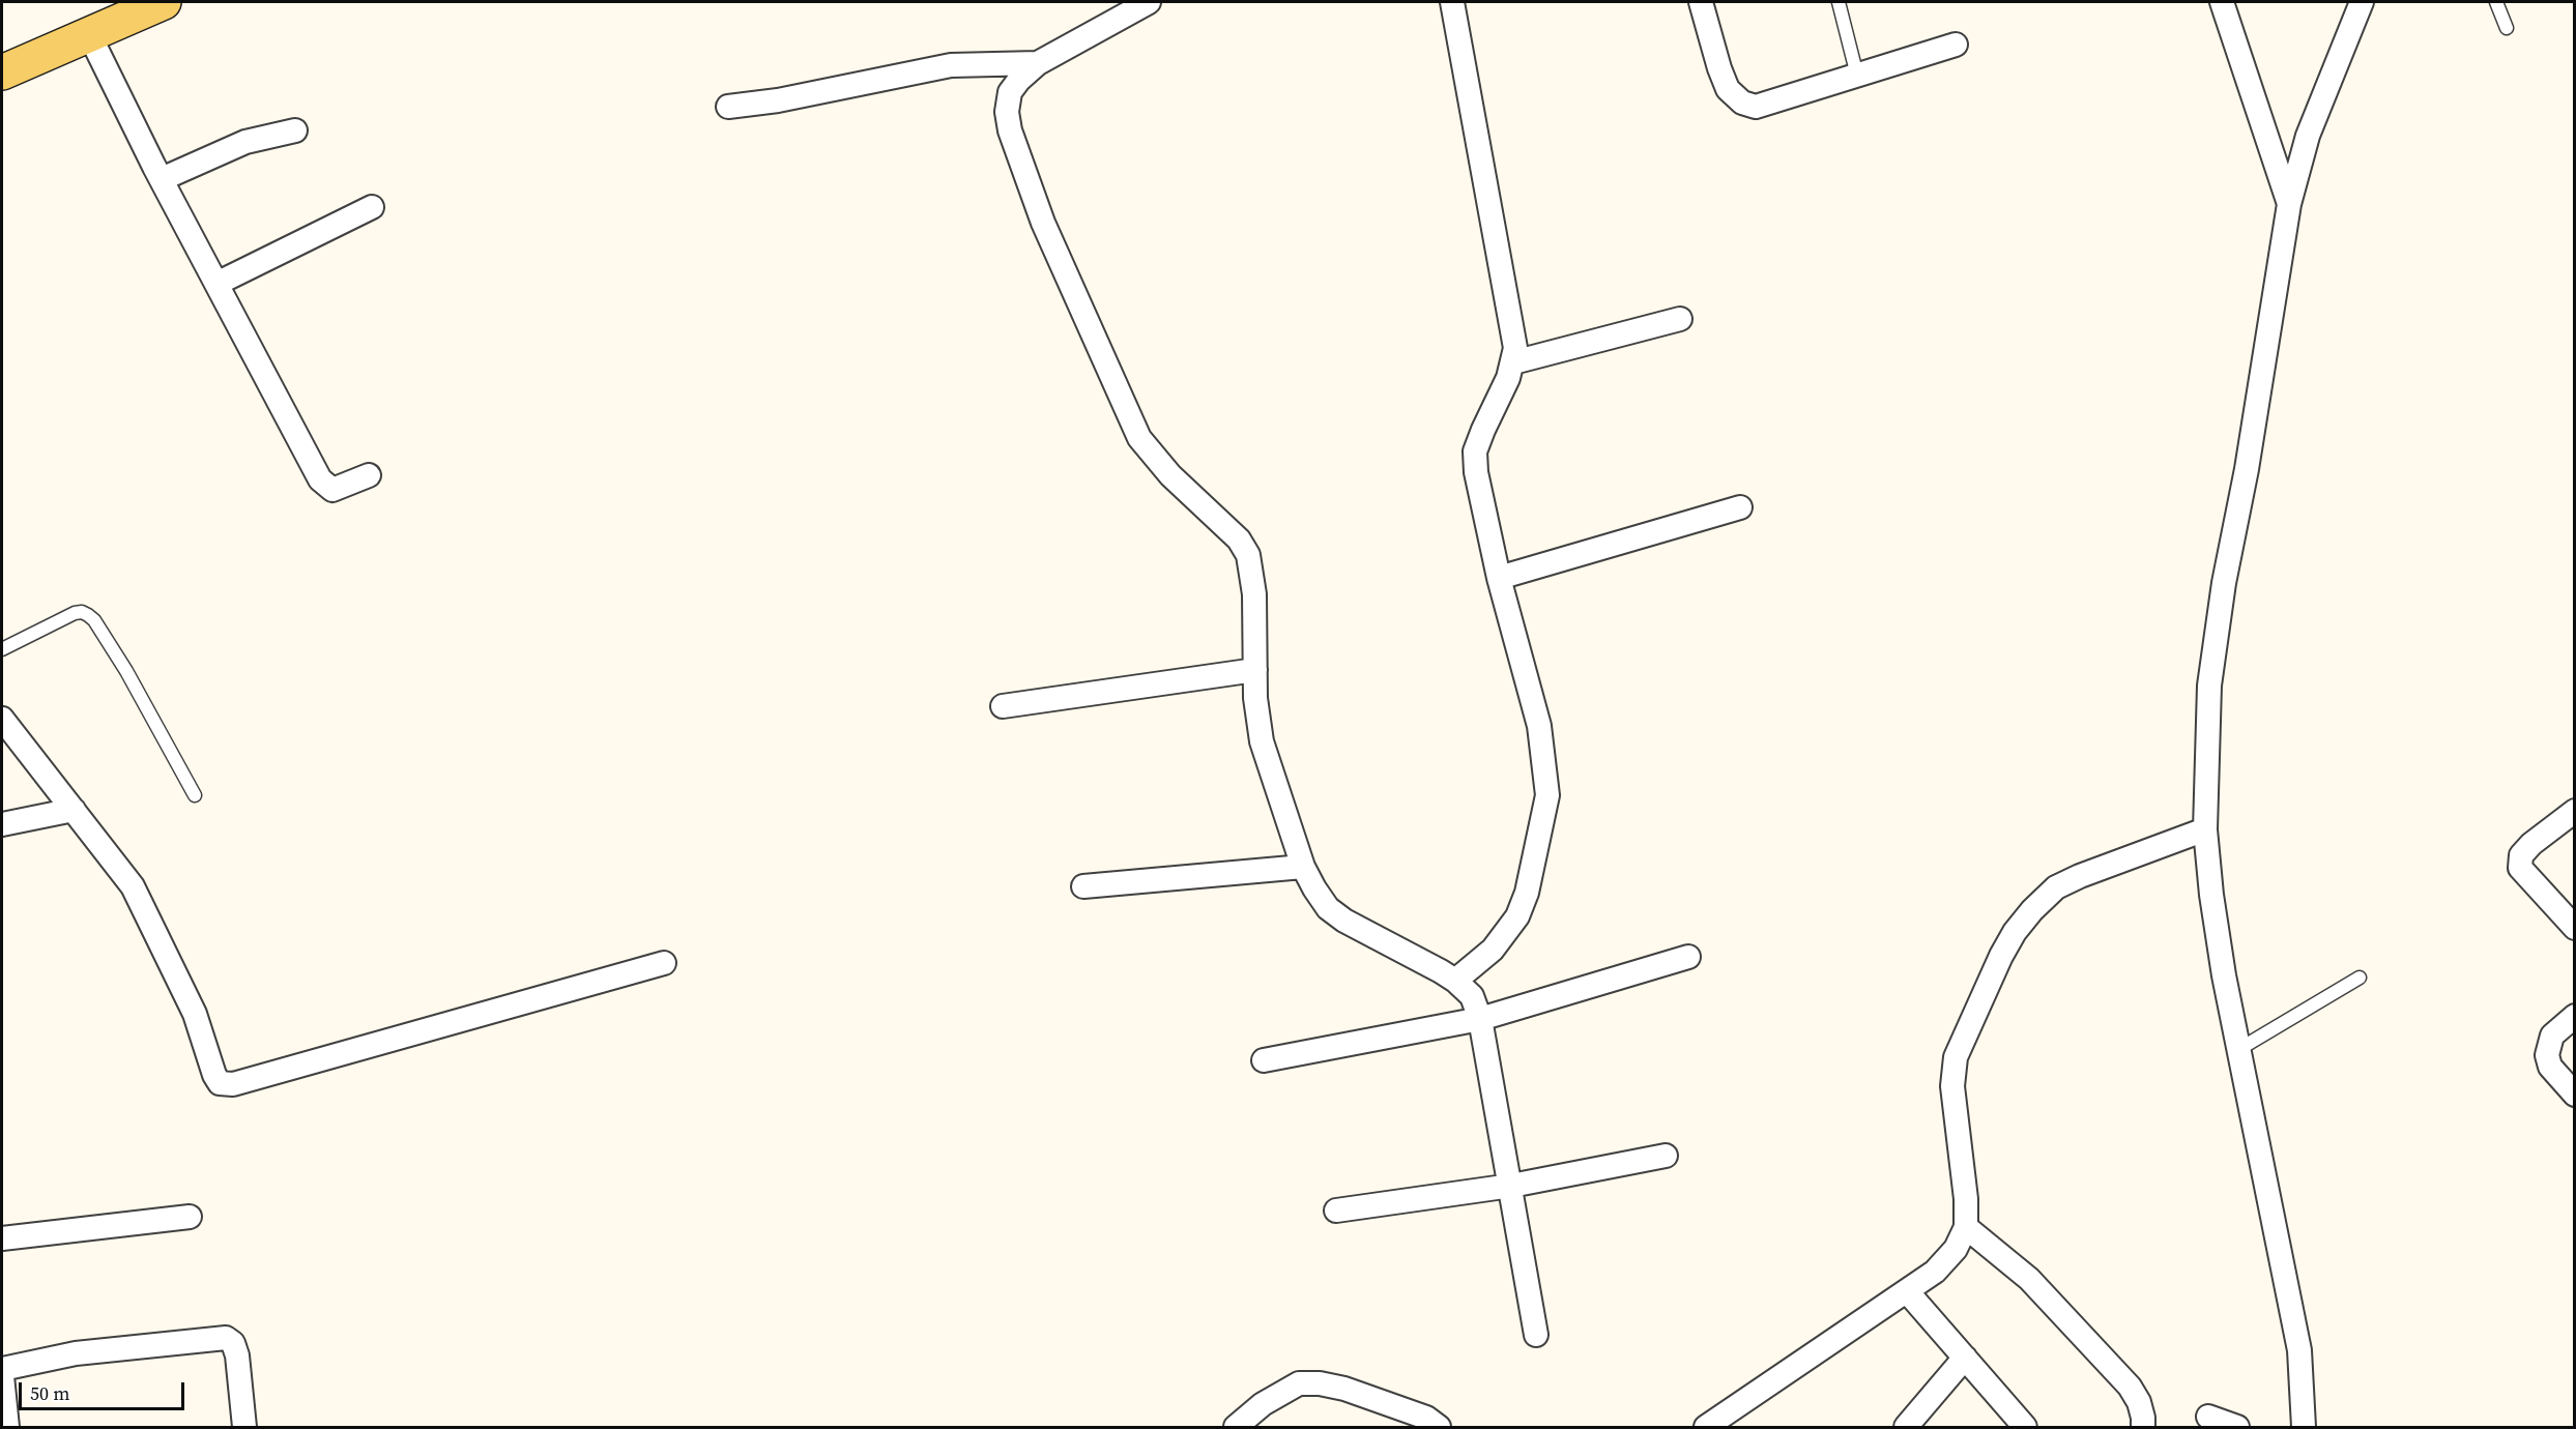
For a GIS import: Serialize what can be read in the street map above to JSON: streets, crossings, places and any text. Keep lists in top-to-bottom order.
{
  "scale_bar": "50 m"
}
